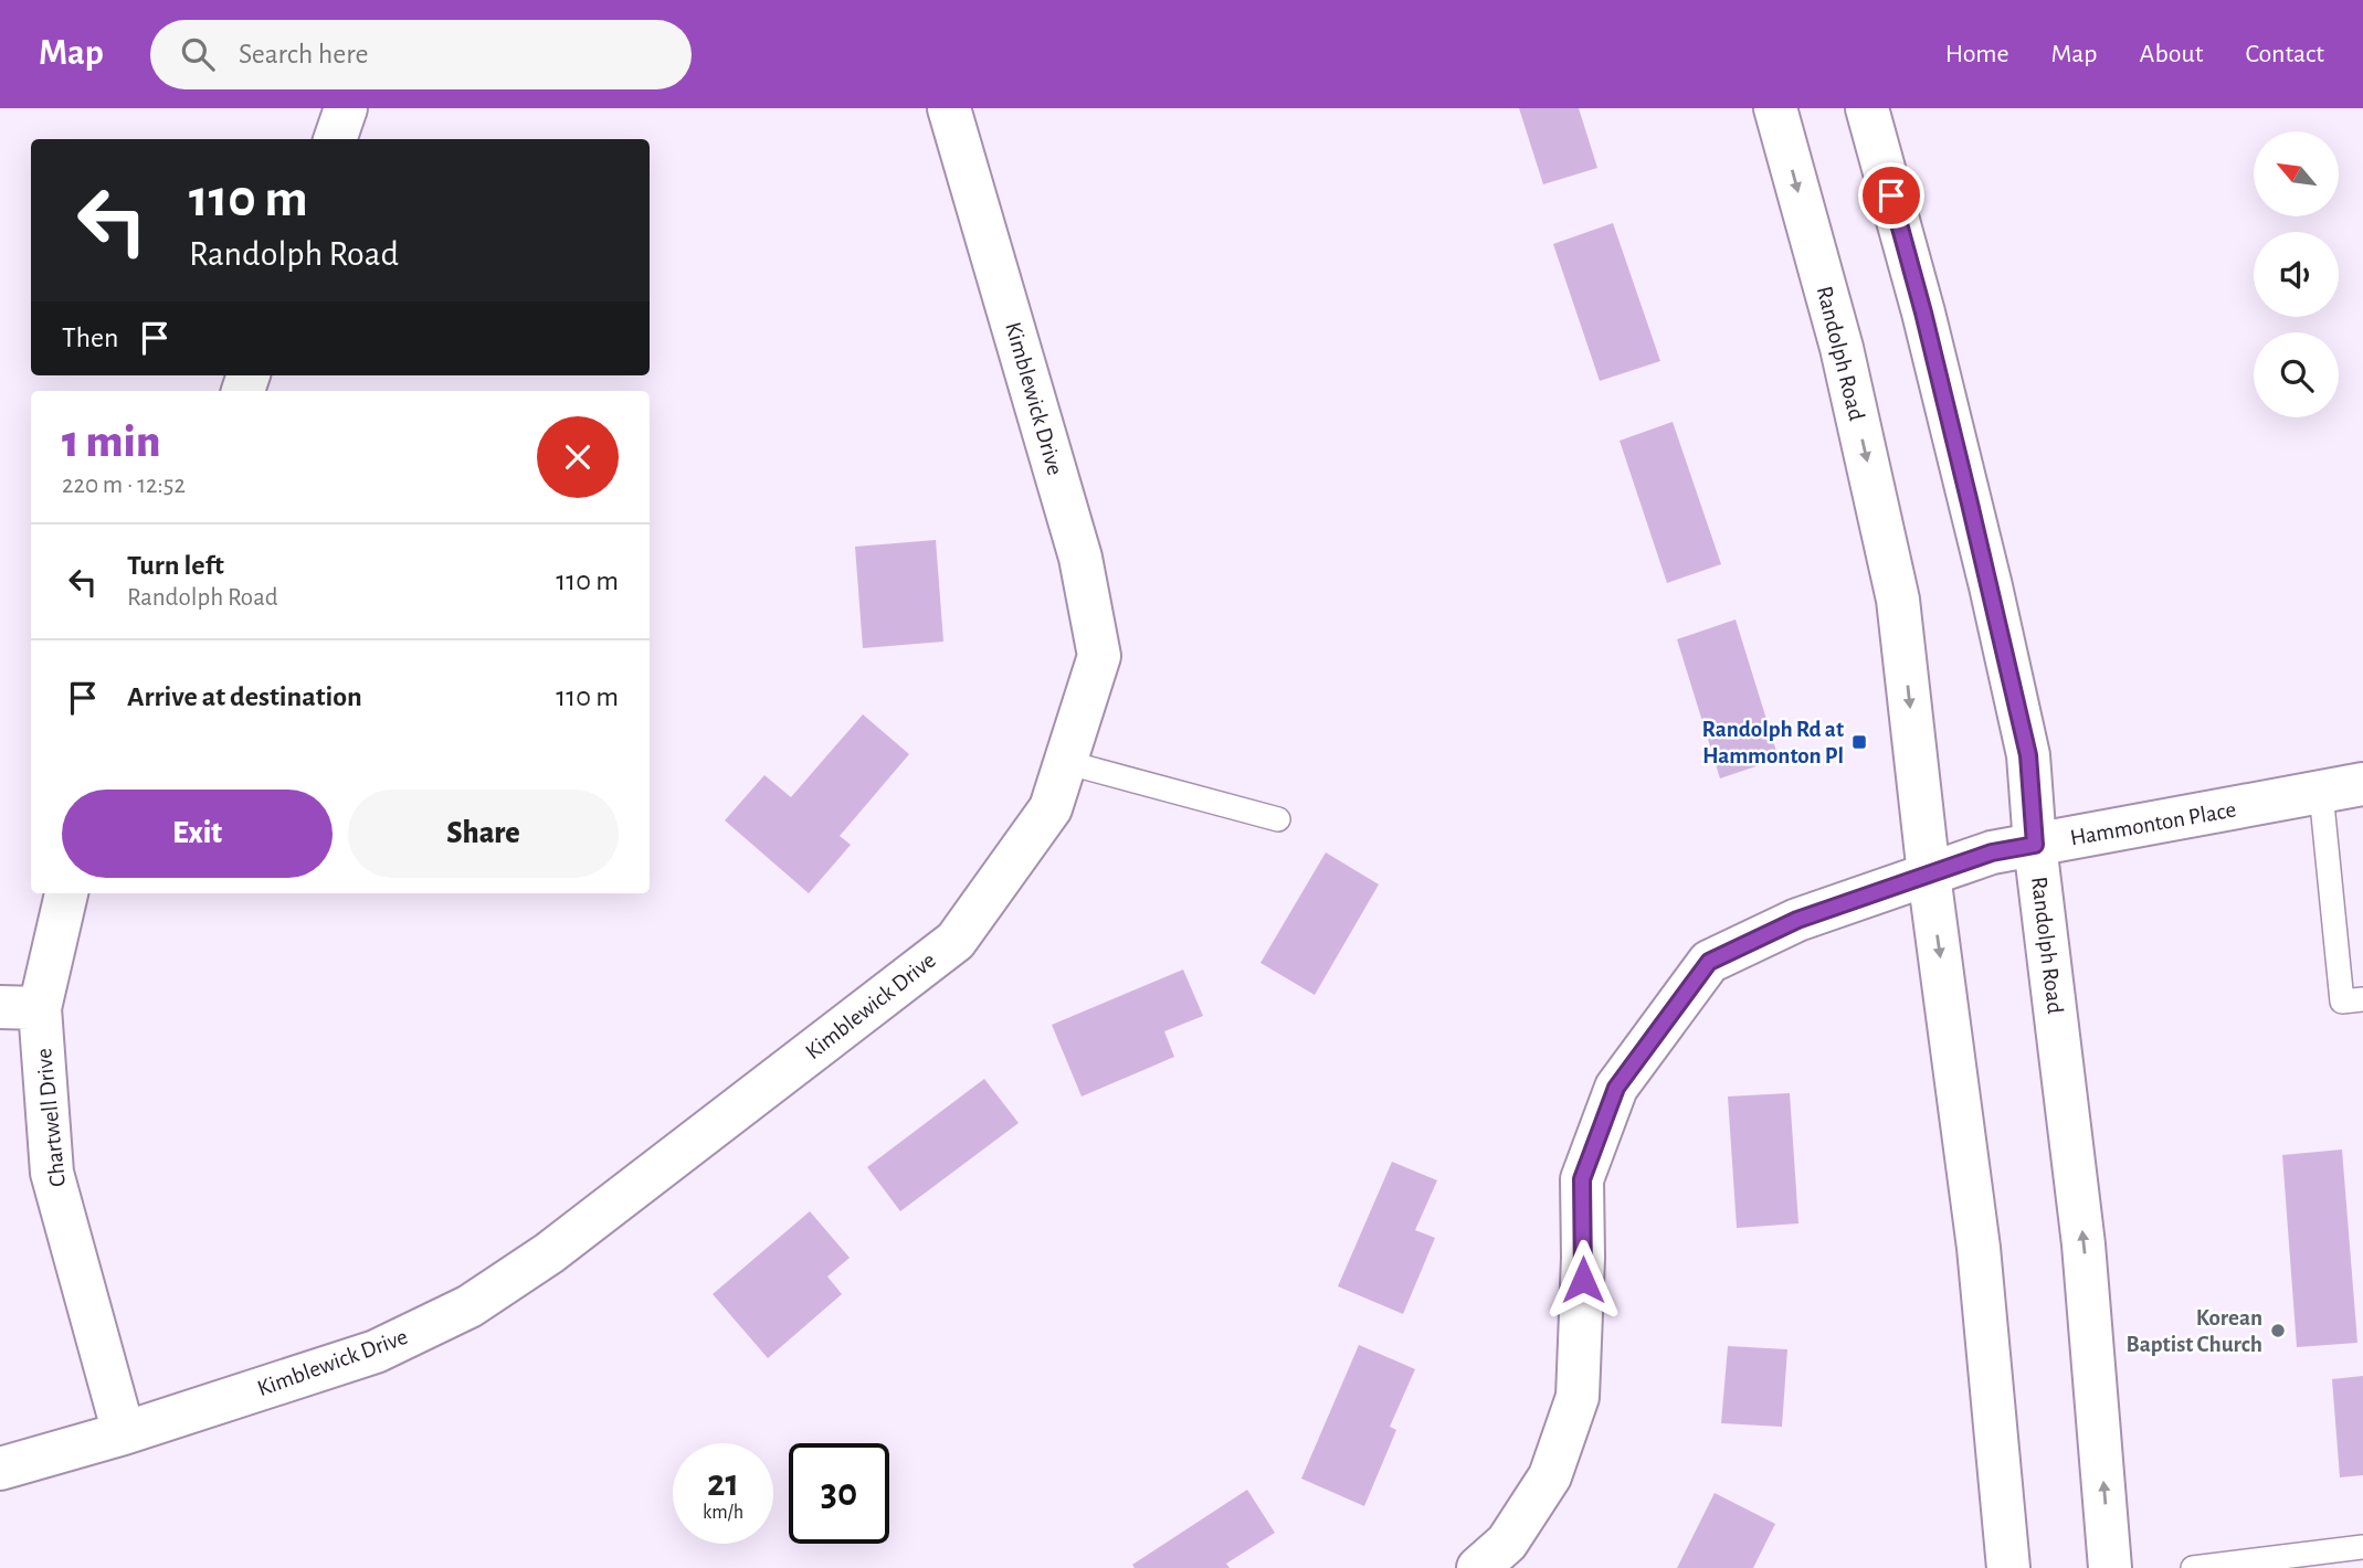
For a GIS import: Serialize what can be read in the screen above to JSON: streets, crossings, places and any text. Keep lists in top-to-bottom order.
{
  "streets": {
    "street": [
      "Randolph Road",
      "Kimblewick Drive",
      "Hammonton Place",
      "Chartwell Drive"
    ]
  },
  "crossings": [
    ["Randolph Road", "Hammonton Place"],
    ["Kimblewick Drive", "Chartwell Drive"]
  ],
  "places": {
    "transit": ["Randolph Rd at Hammonton Pl"],
    "other": ["Korean Baptist Church"]
  },
  "north": "top left",
  "page": {
    "header": "Map",
    "search": "Search here",
    "nav": [
      "Home",
      "Map",
      "About",
      "Contact"
    ],
    "turn": ["110 m", "Randolph Road"],
    "then": "Then",
    "heading": ["1 min", "220 m · 12:52"],
    "list": [
      {
        "name": "Turn left",
        "note": "Randolph Road",
        "value": "110 m"
      },
      {
        "name": "Arrive at destination",
        "value": "110 m"
      }
    ],
    "buttons": ["Exit", "Share"],
    "speed": "21 km/h",
    "limit": "30"
  }
}
